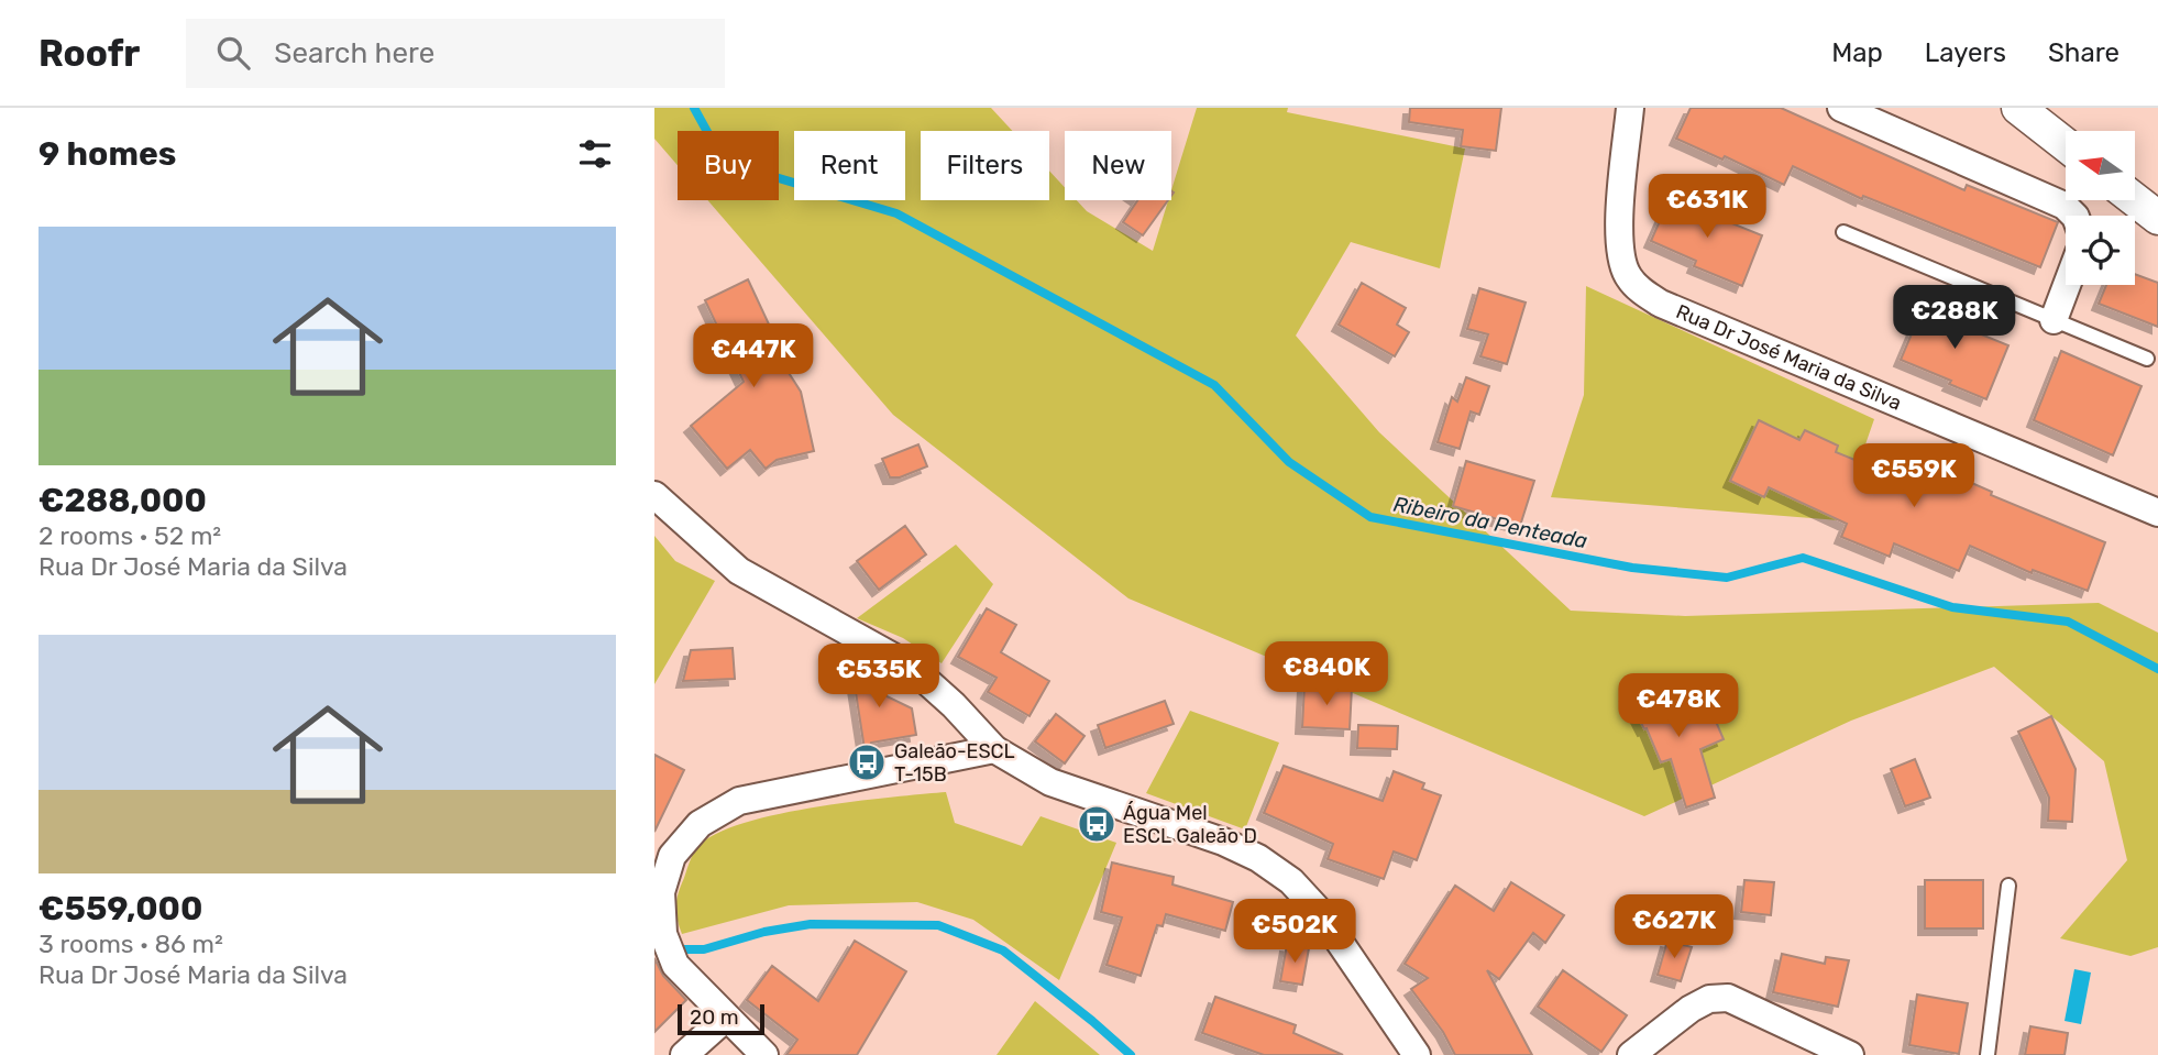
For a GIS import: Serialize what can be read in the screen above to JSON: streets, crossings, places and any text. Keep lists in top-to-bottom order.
{
  "streets": {
    "street": ["Rua Dr José Maria da Silva"]
  },
  "water": ["Ribeiro da Penteada"],
  "places": {
    "bus stop": ["Galeão-ESCL T-15B", "Água Mel ESCL Galeão D"]
  },
  "scale_bar": "20 m",
  "north": "left",
  "page": {
    "header": "Roofr",
    "search": "Search here",
    "nav": ["Map", "Layers", "Share"],
    "heading": "9 homes",
    "chip": [
      "Buy",
      "Rent",
      "Filters",
      "New"
    ],
    "price": [
      "€631K",
      "€288K",
      "€447K",
      "€559K",
      "€840K",
      "€535K",
      "€478K",
      "€627K",
      "€502K"
    ],
    "list": [
      {
        "name": "€288,000",
        "note": "2 rooms · 52 m² · Rua Dr José Maria da Silva"
      },
      {
        "name": "€559,000",
        "note": "3 rooms · 86 m² · Rua Dr José Maria da Silva"
      }
    ],
    "scale": "20 m"
  }
}
